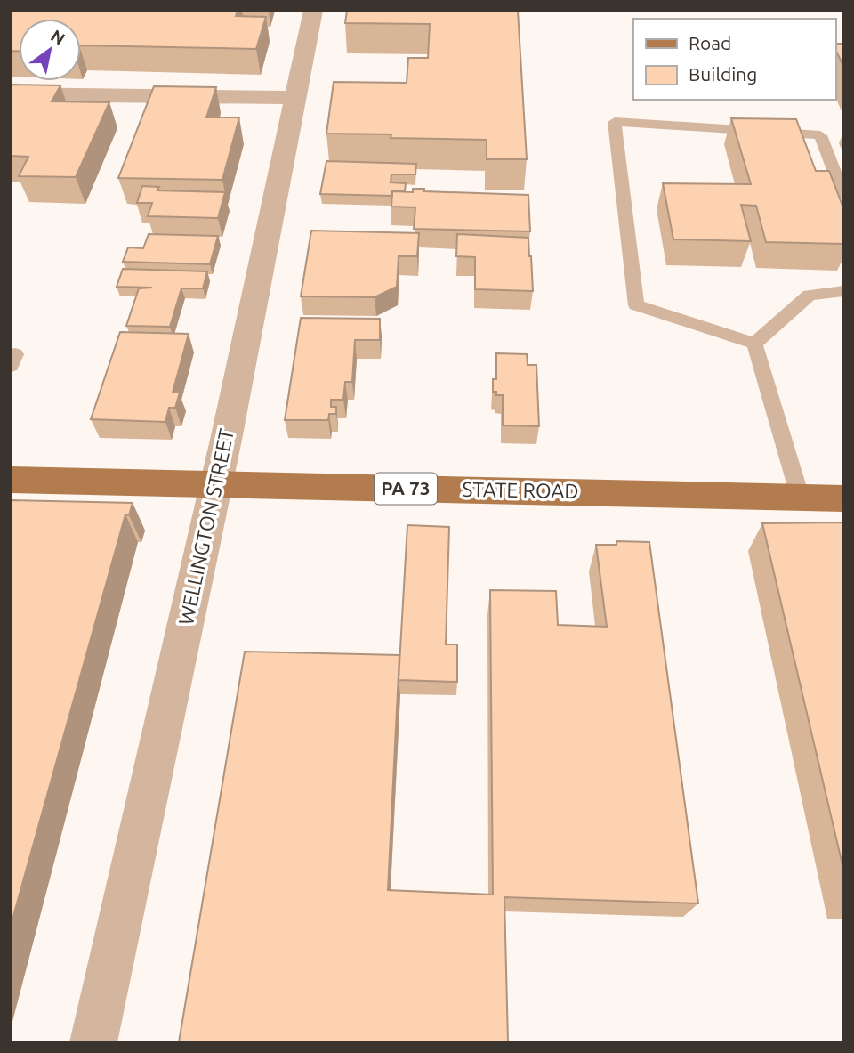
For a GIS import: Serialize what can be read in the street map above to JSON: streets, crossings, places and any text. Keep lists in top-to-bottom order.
{
  "streets": {
    "main road": ["PA 73", "STATE ROAD"],
    "street": ["WELLINGTON STREET"]
  },
  "crossings": [
    ["STATE ROAD", "WELLINGTON STREET"]
  ],
  "legend": ["Road", "Building"],
  "north": "top right"
}
